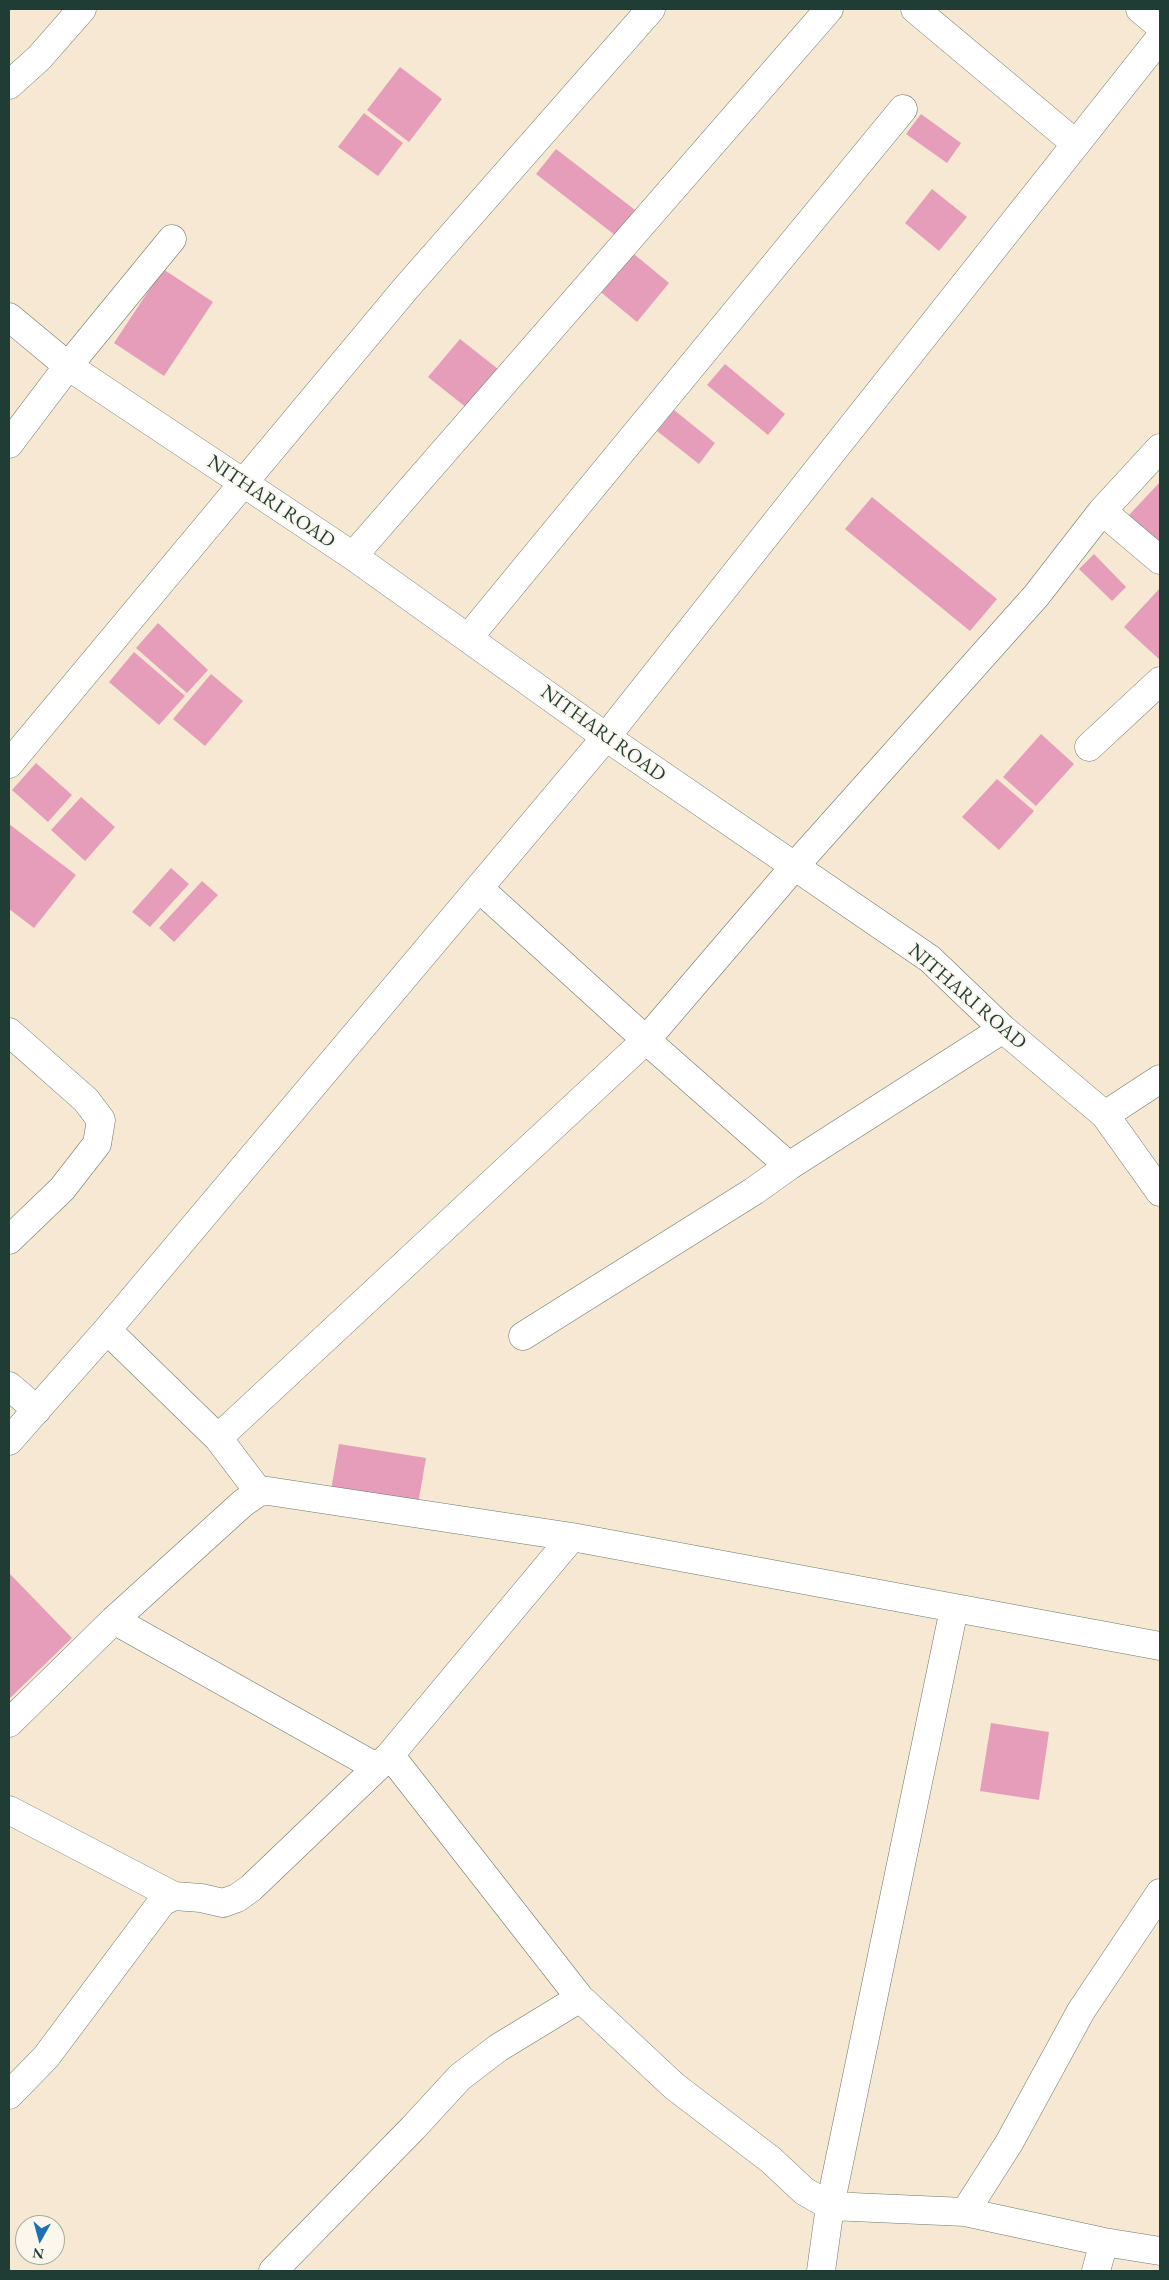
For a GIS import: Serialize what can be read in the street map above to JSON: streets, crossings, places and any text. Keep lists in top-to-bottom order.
{
  "streets": {
    "street": ["NITHARI ROAD"]
  },
  "north": "bottom"
}
